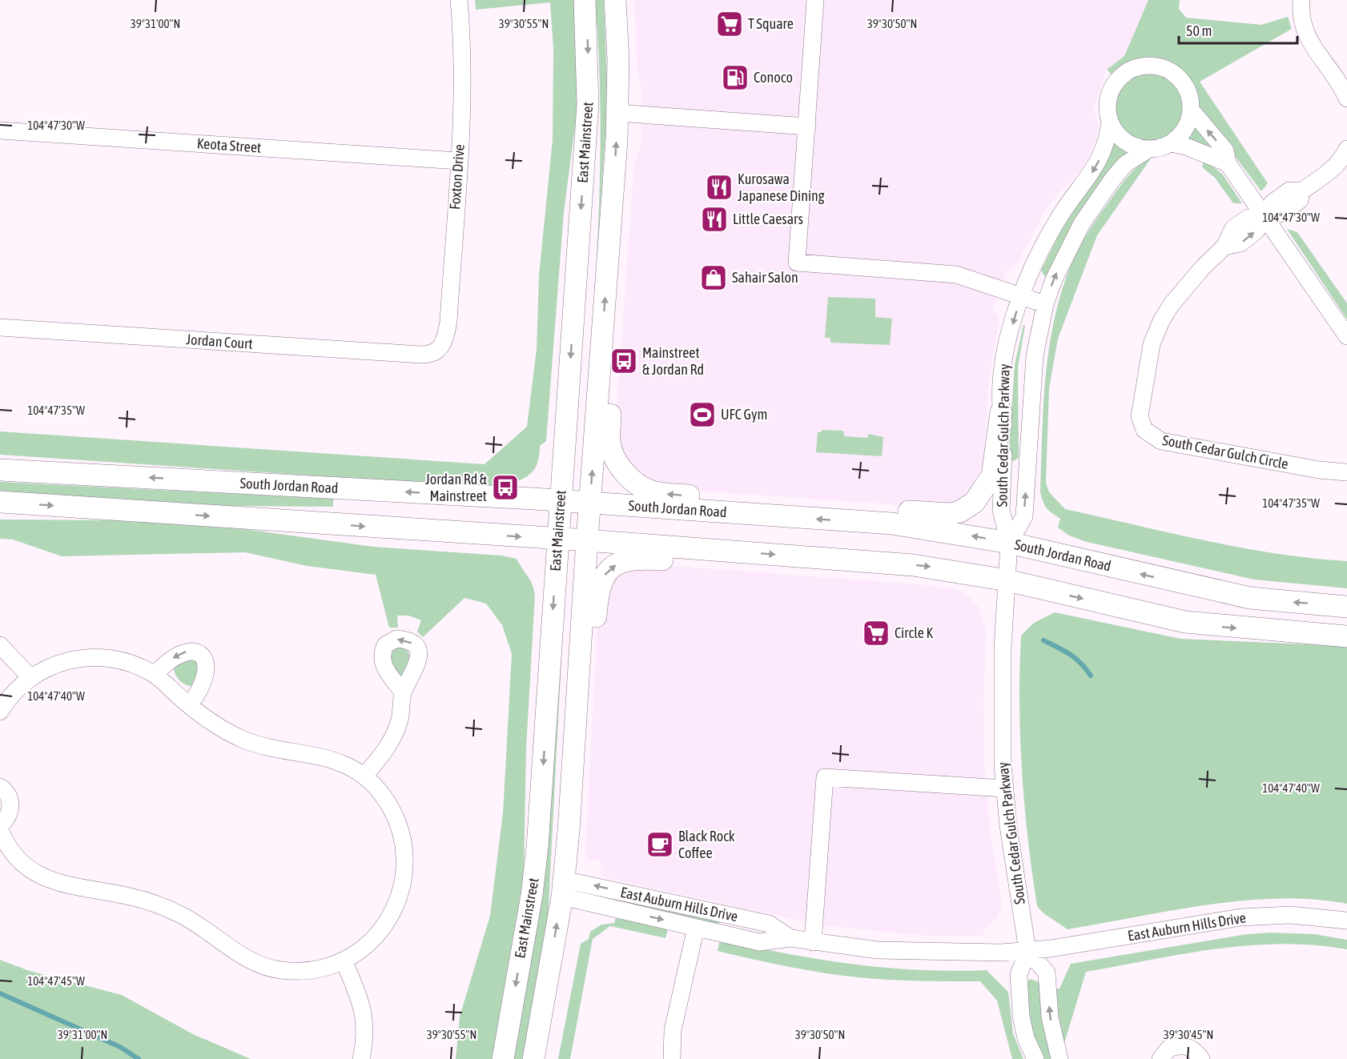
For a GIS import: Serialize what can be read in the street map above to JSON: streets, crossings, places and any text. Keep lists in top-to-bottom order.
{
  "streets": {
    "main road": ["East Mainstreet", "South Jordan Road"],
    "street": [
      "Keota Street",
      "Foxton Drive",
      "Jordan Court",
      "South Cedar Gulch Parkway",
      "South Cedar Gulch Circle",
      "East Auburn Hills Drive"
    ]
  },
  "crossings": [
    ["East Mainstreet", "South Jordan Road"],
    ["East Mainstreet", "East Auburn Hills Drive"],
    ["Keota Street", "Foxton Drive"],
    ["Foxton Drive", "Jordan Court"],
    ["South Cedar Gulch Parkway", "South Jordan Road"],
    ["South Cedar Gulch Parkway", "East Auburn Hills Drive"]
  ],
  "places": {
    "supermarket": ["T Square", "Circle K"],
    "fuel station": ["Conoco"],
    "restaurant": ["Kurosawa Japanese Dining", "Little Caesars"],
    "shop": ["Sahair Salon"],
    "bus stop": ["Mainstreet & Jordan Rd", "Jordan Rd & Mainstreet"],
    "sports": ["UFC Gym"],
    "cafe": ["Black Rock Coffee"]
  },
  "scale_bar": "50 m",
  "coordinates": [
    "39°31'00\"N",
    "39°30'55\"N",
    "39°30'50\"N",
    "104°47'30\"W",
    "104°47'35\"W",
    "104°47'40\"W",
    "104°47'45\"W",
    "39°30'45\"N"
  ]
}
